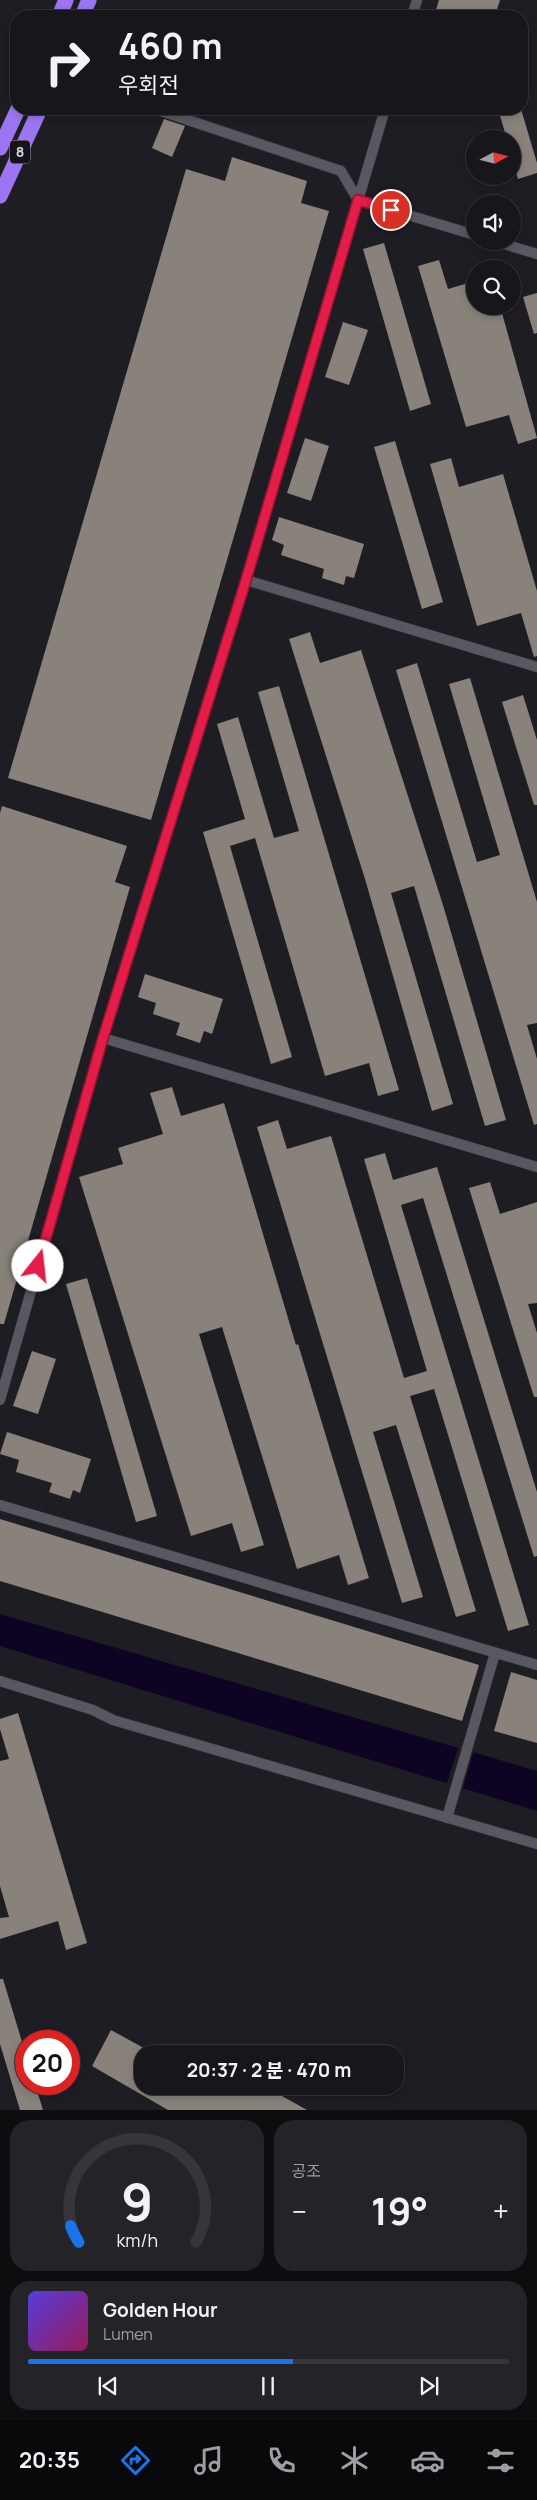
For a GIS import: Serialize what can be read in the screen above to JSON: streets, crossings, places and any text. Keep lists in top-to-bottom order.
{
  "streets": {
    "highway": ["8"]
  },
  "north": "right",
  "page": {
    "turn": ["460 m", "우회전"],
    "limit": "20",
    "trip": "20:37 · 2 분 · 470 m",
    "tile": "공조",
    "heat": ["−", "19°", "+"],
    "song": ["Golden Hour", "Lumen"],
    "tabs": "20:35",
    "gauge": ["9", "km/h"]
  }
}
